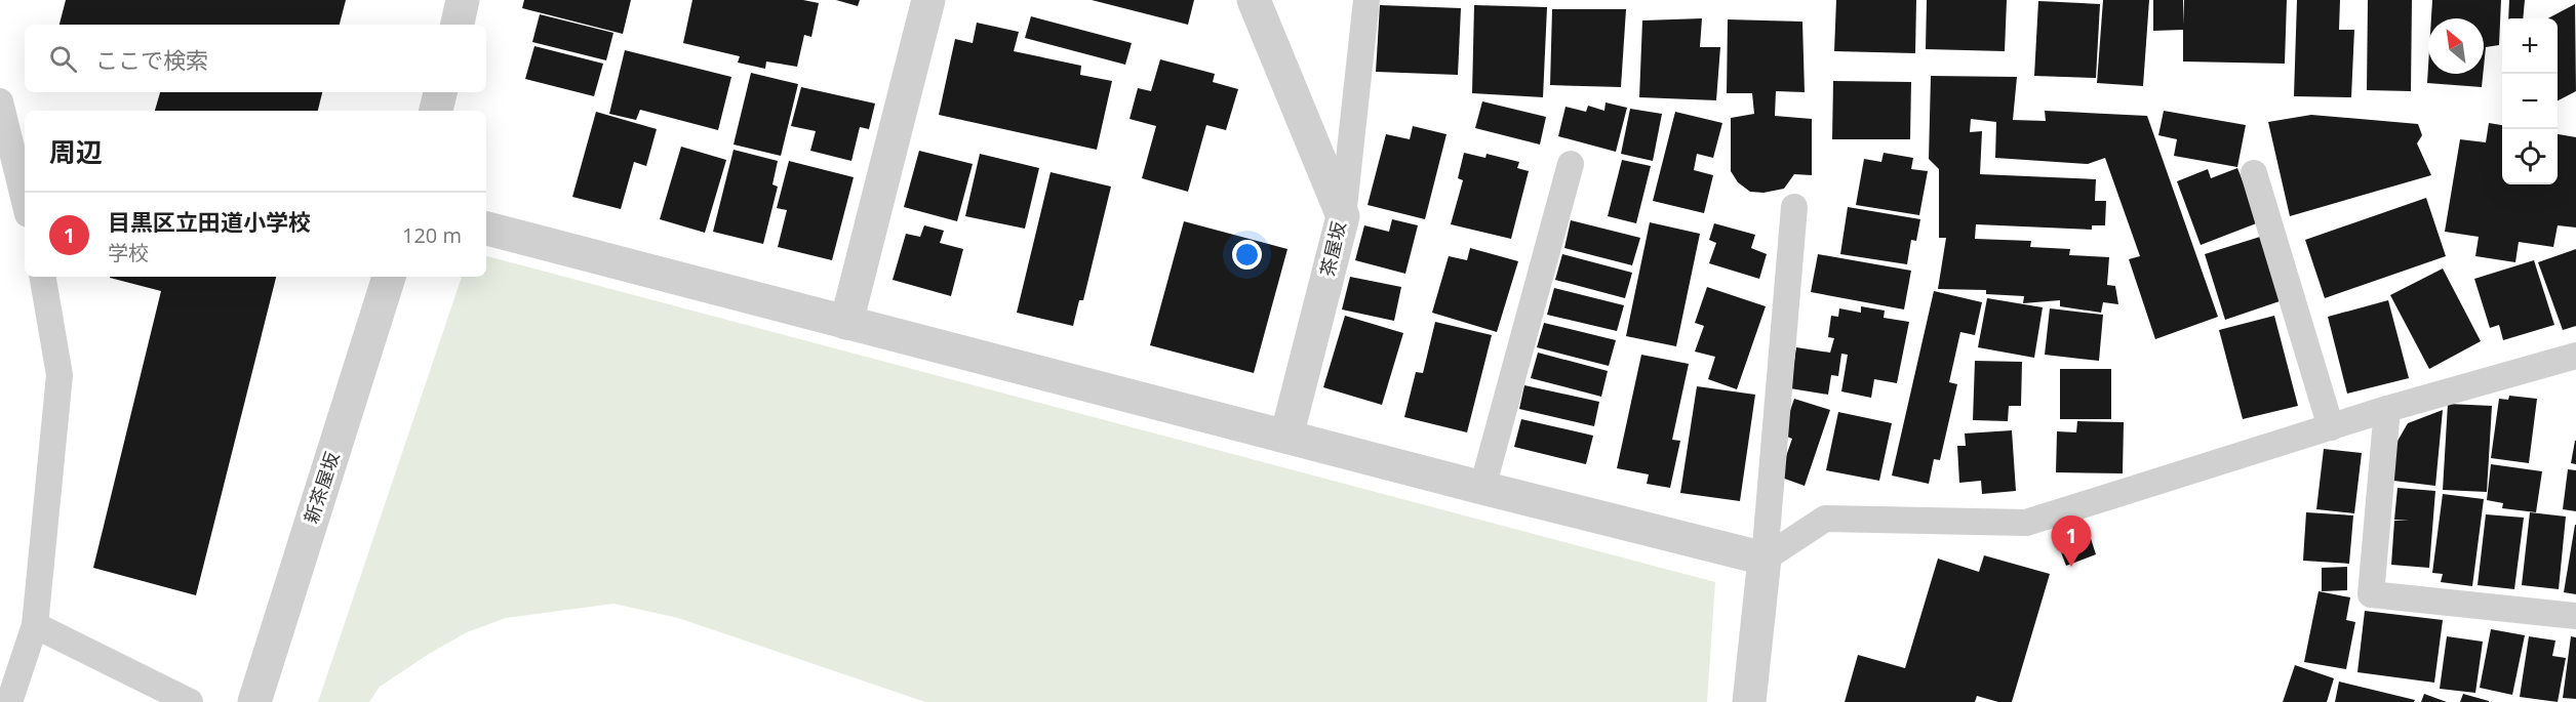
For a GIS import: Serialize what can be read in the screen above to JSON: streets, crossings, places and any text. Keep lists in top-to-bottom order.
{
  "streets": {
    "street": ["茶屋坂", "新茶屋坂"]
  },
  "north": "top left",
  "page": {
    "map_buttons": ["+", "−"],
    "search": "ここで検索",
    "heading": "周辺",
    "list": [
      {
        "mark": "1",
        "name": "目黒区立田道小学校",
        "note": "学校",
        "value": "120 m"
      }
    ],
    "pins": "1"
  }
}
